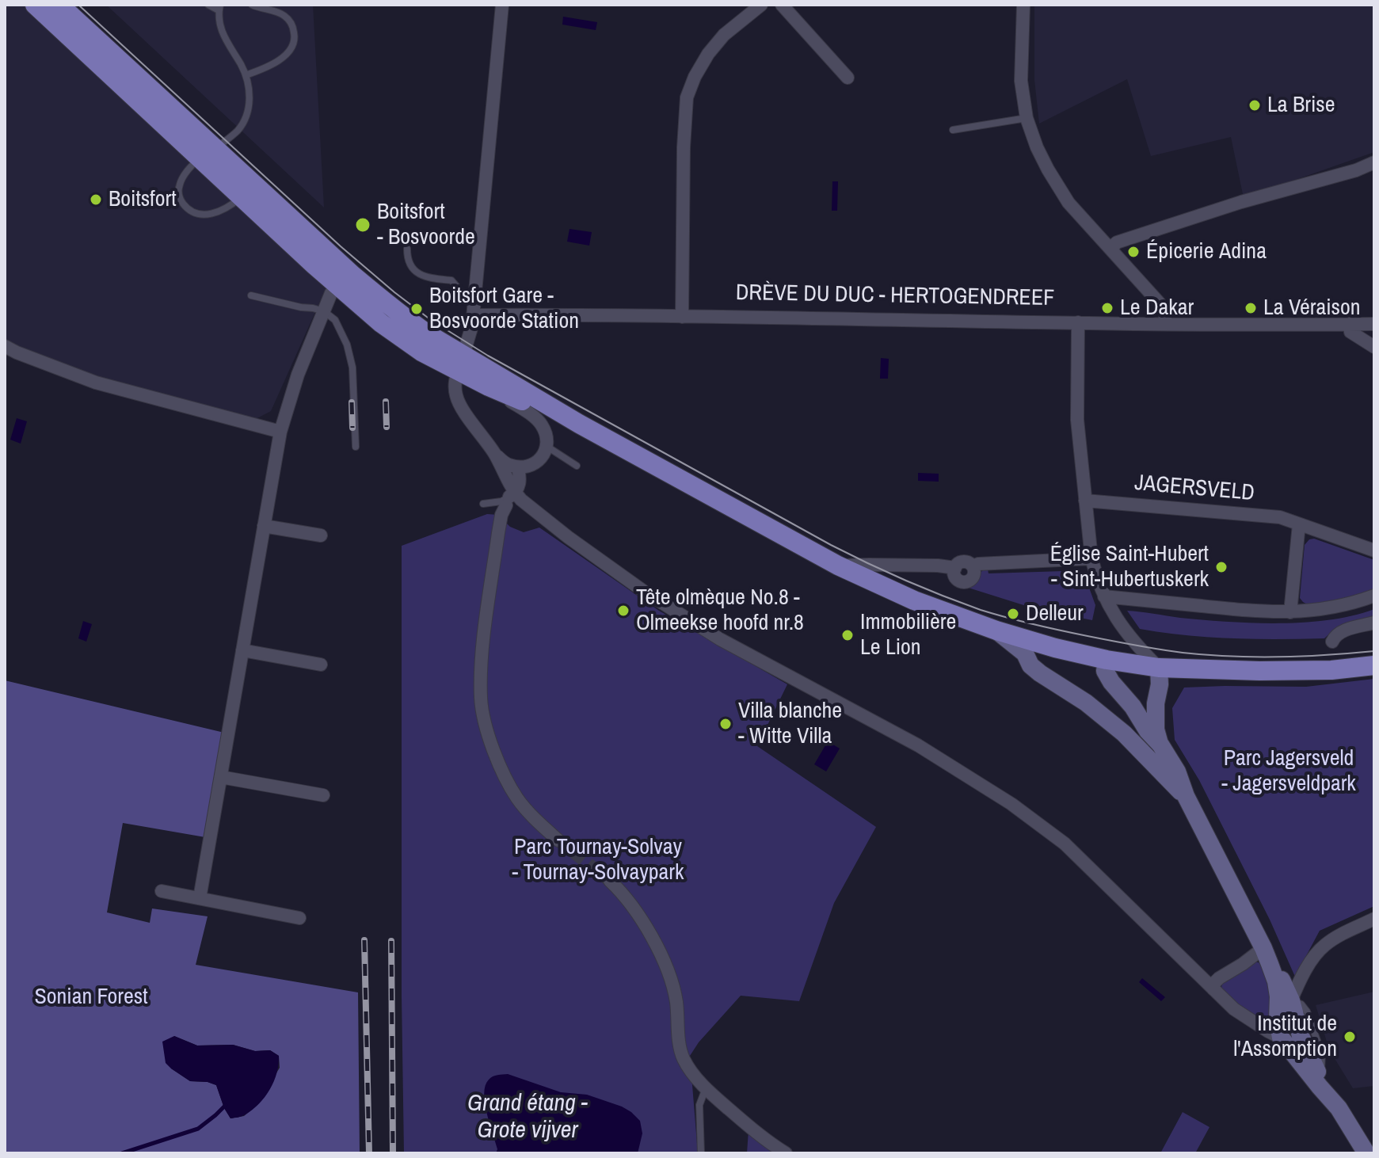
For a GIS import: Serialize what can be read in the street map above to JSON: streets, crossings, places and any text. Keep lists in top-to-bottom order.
{
  "streets": {
    "street": ["DRÈVE DU DUC - HERTOGENDREEF", "JAGERSVELD"]
  },
  "water": ["Grand étang - Grote vijver"],
  "parks": ["Parc Jagersveld - Jagersveldpark", "Parc Tournay-Solvay - Tournay-Solvaypark", "Sonian Forest"],
  "places": [
    "La Brise",
    "Boitsfort",
    "Boitsfort - Bosvoorde",
    "Épicerie Adina",
    "Le Dakar",
    "La Véraison",
    "Boitsfort Gare - Bosvoorde Station",
    "Église Saint-Hubert - Sint-Hubertuskerk",
    "Tête olmèque No.8 - Olmeekse hoofd nr.8",
    "Delleur",
    "Immobilière Le Lion",
    "Villa blanche - Witte Villa",
    "Institut de l'Assomption"
  ]
}
